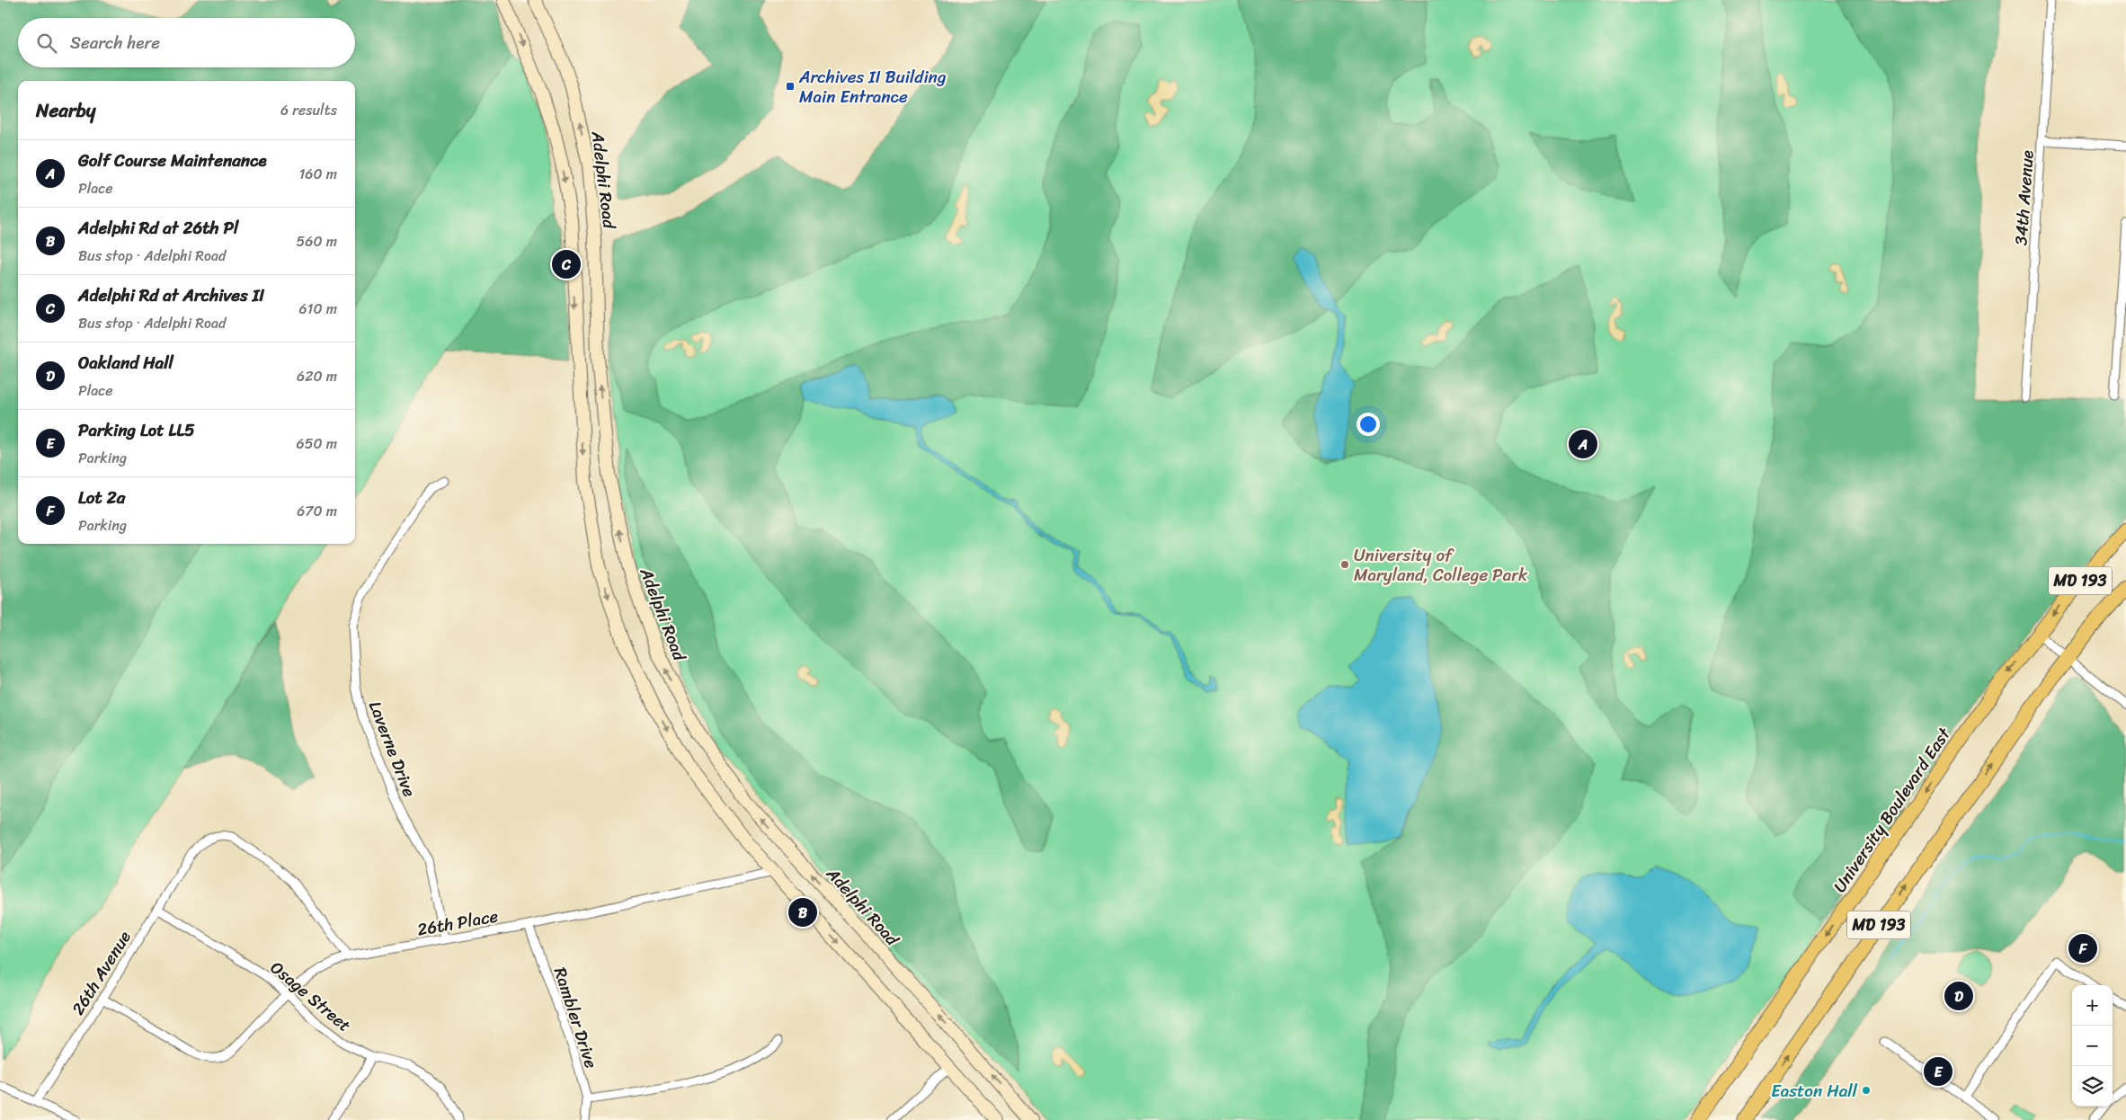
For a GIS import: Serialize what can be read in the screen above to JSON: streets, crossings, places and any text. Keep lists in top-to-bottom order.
{
  "streets": {
    "main road": ["Adelphi Road", "MD 193", "University Boulevard East"],
    "street": [
      "34th Avenue",
      "Laverne Drive",
      "26th Place",
      "26th Avenue",
      "Osage Street",
      "Rambler Drive"
    ]
  },
  "crossings": [
    ["Laverne Drive", "26th Place"],
    ["26th Place", "26th Avenue"],
    ["26th Place", "Osage Street"],
    ["26th Place", "Rambler Drive"],
    ["26th Avenue", "Osage Street"]
  ],
  "places": {
    "transit": ["Archives II Building Main Entrance"],
    "other": ["University of Maryland, College Park", "Easton Hall"]
  },
  "page": {
    "search": "Search here",
    "heading": ["Nearby", "6 results"],
    "list": [
      {
        "mark": "A",
        "name": "Golf Course Maintenance",
        "note": "Place",
        "value": "160 m"
      },
      {
        "mark": "B",
        "name": "Adelphi Rd at 26th Pl",
        "note": "Bus stop · Adelphi Road",
        "value": "560 m"
      },
      {
        "mark": "C",
        "name": "Adelphi Rd at Archives II",
        "note": "Bus stop · Adelphi Road",
        "value": "610 m"
      },
      {
        "mark": "D",
        "name": "Oakland Hall",
        "note": "Place",
        "value": "620 m"
      },
      {
        "mark": "E",
        "name": "Parking Lot LL5",
        "note": "Parking",
        "value": "650 m"
      },
      {
        "mark": "F",
        "name": "Lot 2a",
        "note": "Parking",
        "value": "670 m"
      }
    ],
    "pins": [
      "C",
      "A",
      "B",
      "F",
      "D",
      "E"
    ],
    "map_buttons": ["+", "−"]
  }
}
